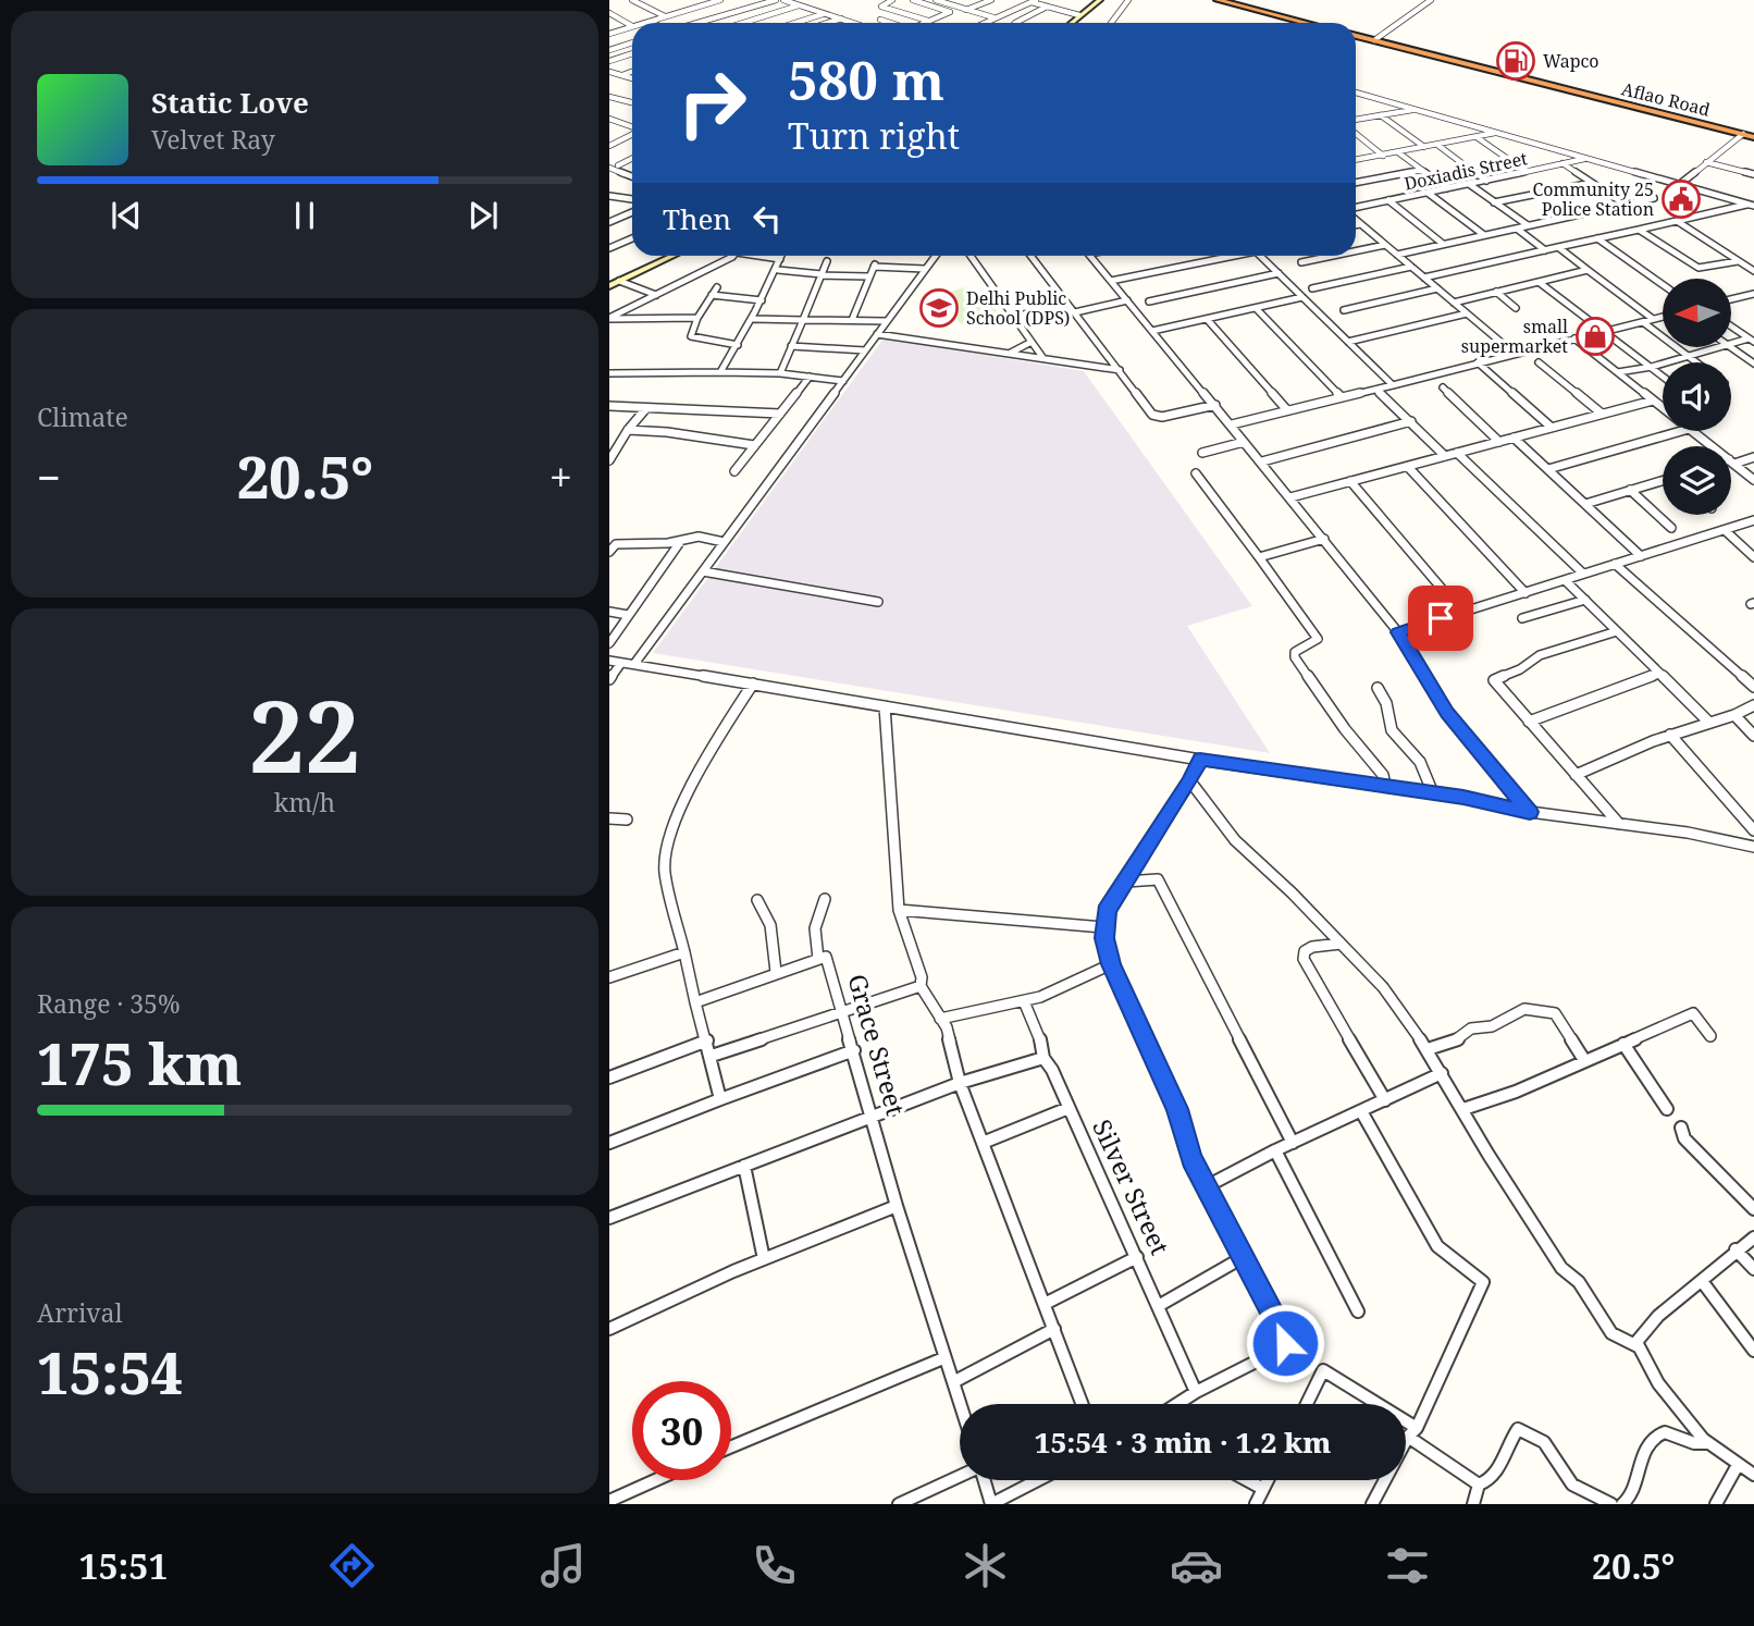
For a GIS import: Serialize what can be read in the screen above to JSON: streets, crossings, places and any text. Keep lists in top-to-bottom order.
{
  "streets": {
    "highway": ["Aflao Road"],
    "street": ["Doxiadis Street", "Grace Street", "Silver Street"]
  },
  "places": {
    "fuel station": ["Wapco"],
    "public building": ["Community 25 Police Station"],
    "school or university": ["Delhi Public School (DPS)"],
    "shop": ["small supermarket"]
  },
  "north": "left",
  "page": {
    "turn": ["580 m", "Turn right"],
    "song": ["Static Love", "Velvet Ray"],
    "then": "Then",
    "tile": [
      "Climate",
      ["22", "km/h"],
      ["Range · 35%", "175 km"],
      ["Arrival", "15:54"]
    ],
    "heat": ["−", "20.5°", "+"],
    "limit": "30",
    "trip": "15:54 · 3 min · 1.2 km",
    "tabs": ["15:51", "20.5°"]
  }
}
